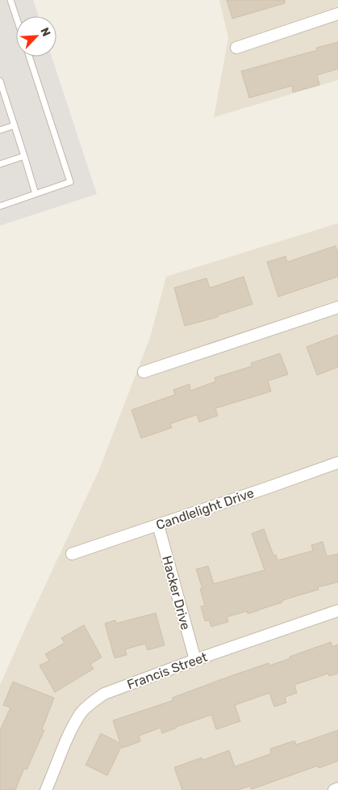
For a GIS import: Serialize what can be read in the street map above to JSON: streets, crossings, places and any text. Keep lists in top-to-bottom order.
{
  "streets": {
    "street": ["Candlelight Drive", "Hacker Drive", "Francis Street"]
  },
  "crossings": [
    ["Candlelight Drive", "Hacker Drive"],
    ["Hacker Drive", "Francis Street"]
  ],
  "north": "top right"
}
